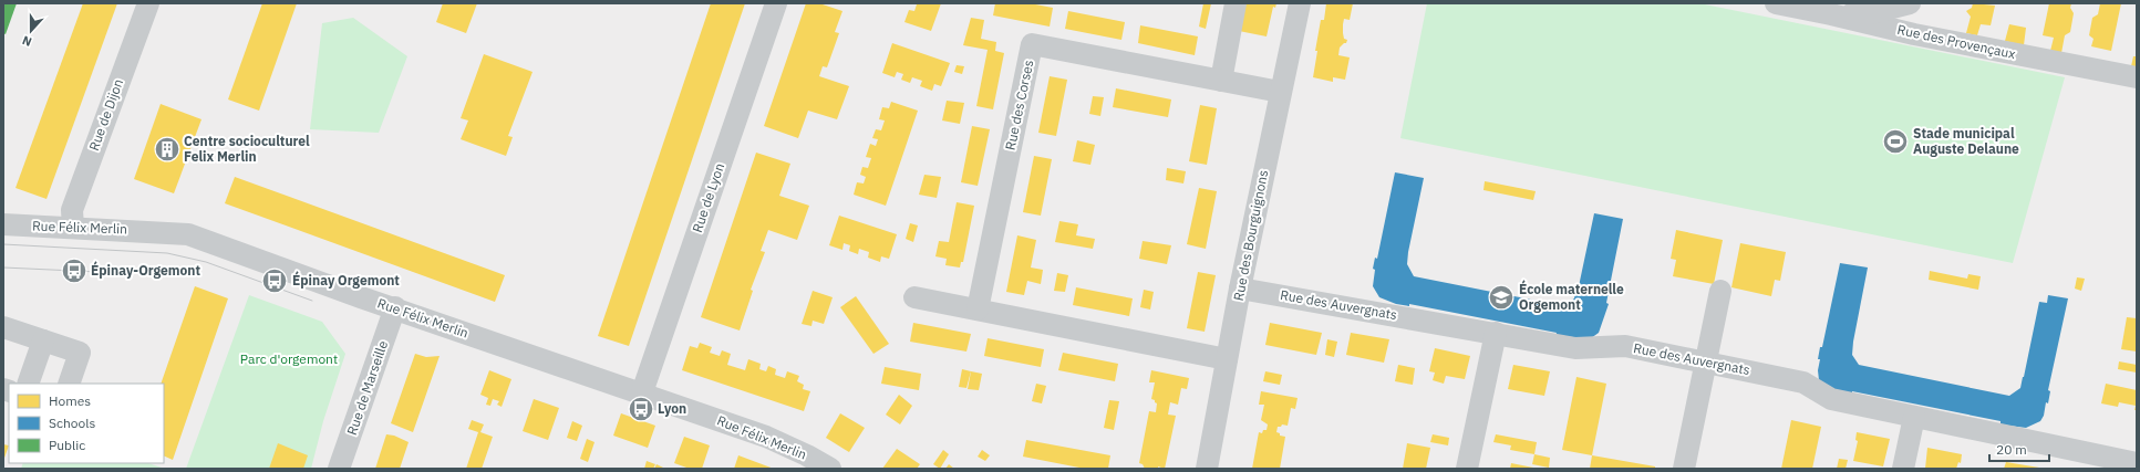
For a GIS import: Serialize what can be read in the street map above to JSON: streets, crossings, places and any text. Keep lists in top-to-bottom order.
{
  "streets": {
    "street": [
      "Rue des Provençaux",
      "Rue des Corses",
      "Rue de Dijon",
      "Rue de Lyon",
      "Rue Félix Merlin",
      "Rue des Bourguignons",
      "Rue des Auvergnats",
      "Rue de Marseille"
    ]
  },
  "crossings": [
    ["Rue des Corses", "Rue des Bourguignons"],
    ["Rue de Dijon", "Rue Félix Merlin"],
    ["Rue de Lyon", "Rue Félix Merlin"],
    ["Rue Félix Merlin", "Rue de Marseille"],
    ["Rue des Bourguignons", "Rue des Auvergnats"]
  ],
  "parks": ["Parc d'orgemont"],
  "places": {
    "sports": ["Stade municipal Auguste Delaune"],
    "building": ["Centre socioculturel Felix Merlin"],
    "bus stop": ["Épinay-Orgemont", "Épinay Orgemont", "Lyon"],
    "school or university": ["École maternelle Orgemont"]
  },
  "legend": ["Homes", "Schools", "Public"],
  "scale_bar": "20 m",
  "north": "bottom"
}
